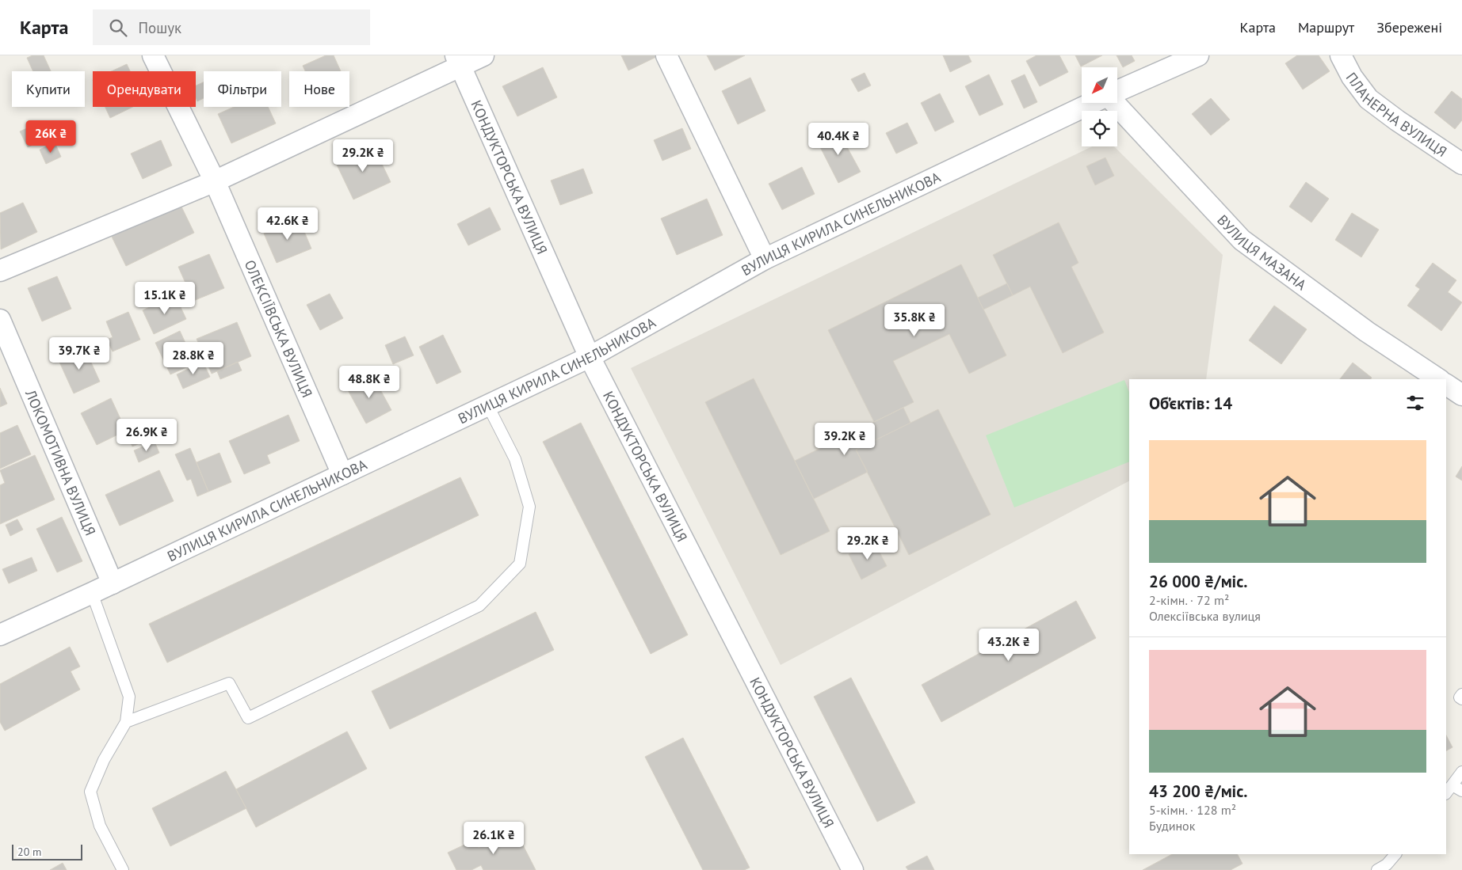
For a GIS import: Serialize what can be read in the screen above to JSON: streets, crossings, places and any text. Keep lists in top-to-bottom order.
{
  "streets": {
    "street": [
      "ПЛАНЕРНА ВУЛИЦЯ",
      "КОНДУКТОРСЬКА ВУЛИЦЯ",
      "ВУЛИЦЯ КИРИЛА СИНЕЛЬНИКОВА",
      "ВУЛИЦЯ МАЗАНА",
      "ОЛЕКСІЇВСЬКА ВУЛИЦЯ",
      "ЛОКОМОТИВНА ВУЛИЦЯ"
    ]
  },
  "crossings": [
    ["КОНДУКТОРСЬКА ВУЛИЦЯ", "ВУЛИЦЯ КИРИЛА СИНЕЛЬНИКОВА"],
    ["ВУЛИЦЯ КИРИЛА СИНЕЛЬНИКОВА", "ОЛЕКСІЇВСЬКА ВУЛИЦЯ"],
    ["ВУЛИЦЯ КИРИЛА СИНЕЛЬНИКОВА", "ЛОКОМОТИВНА ВУЛИЦЯ"]
  ],
  "scale_bar": "20 m",
  "north": "bottom left",
  "page": {
    "header": "Карта",
    "search": "Пошук",
    "nav": ["Карта", "Маршрут", "Збережені"],
    "chip": [
      "Купити",
      "Орендувати",
      "Фільтри",
      "Нове"
    ],
    "price": [
      "26K ₴",
      "40.4K ₴",
      "29.2K ₴",
      "42.6K ₴",
      "15.1K ₴",
      "35.8K ₴",
      "39.7K ₴",
      "28.8K ₴",
      "48.8K ₴",
      "26.9K ₴",
      "39.2K ₴",
      "29.2K ₴",
      "43.2K ₴",
      "26.1K ₴"
    ],
    "heading": "Об’єктів: 14",
    "list": [
      {
        "name": "26 000 ₴/міс.",
        "note": "2-кімн. · 72 m² · Олексіївська вулиця"
      },
      {
        "name": "43 200 ₴/міс.",
        "note": "5-кімн. · 128 m² · Будинок"
      }
    ],
    "scale": "20 m"
  }
}
